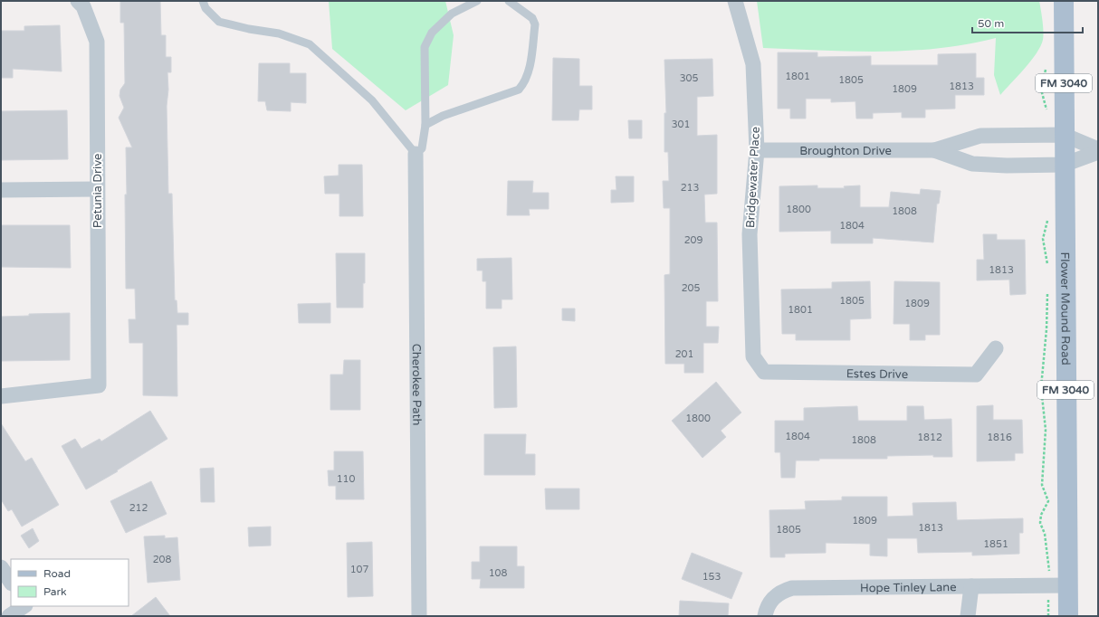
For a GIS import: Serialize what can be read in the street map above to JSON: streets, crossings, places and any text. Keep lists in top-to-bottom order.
{
  "streets": {
    "main road": ["FM 3040", "Flower Mound Road"],
    "street": [
      "Broughton Drive",
      "Bridgewater Place",
      "Petunia Drive",
      "Estes Drive",
      "Cherokee Path",
      "Hope Tinley Lane"
    ]
  },
  "crossings": [
    ["Broughton Drive", "Bridgewater Place"],
    ["Broughton Drive", "Flower Mound Road"],
    ["Bridgewater Place", "Estes Drive"],
    ["Flower Mound Road", "Hope Tinley Lane"]
  ],
  "house_numbers": [
    "1801",
    "305",
    "1805",
    "1813",
    "1809",
    "301",
    "213",
    "1800",
    "1808",
    "1804",
    "209",
    "1813",
    "205",
    "1805",
    "1809",
    "1801",
    "201",
    "1800",
    "1804",
    "1812",
    "1816",
    "1808",
    "110",
    "212",
    "1809",
    "1813",
    "1805",
    "1851",
    "208",
    "107",
    "108",
    "153"
  ],
  "legend": ["Road", "Park"],
  "scale_bar": "50 m"
}
